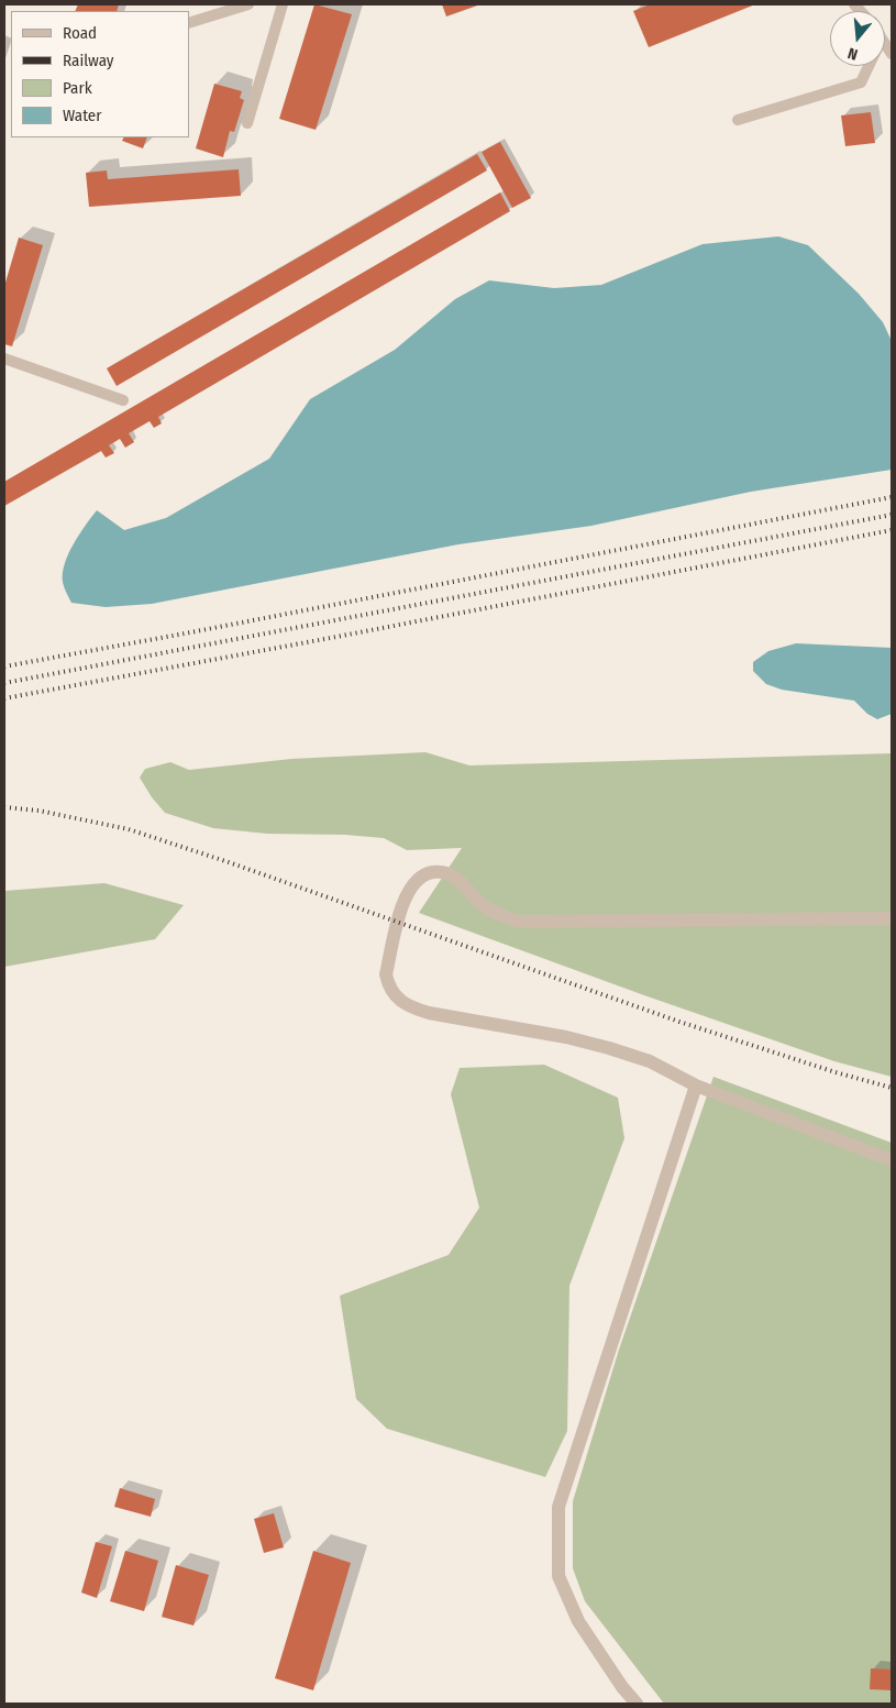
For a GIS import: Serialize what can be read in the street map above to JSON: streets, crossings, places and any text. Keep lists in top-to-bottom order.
{
  "legend": [
    "Road",
    "Railway",
    "Park",
    "Water"
  ],
  "north": "bottom"
}
